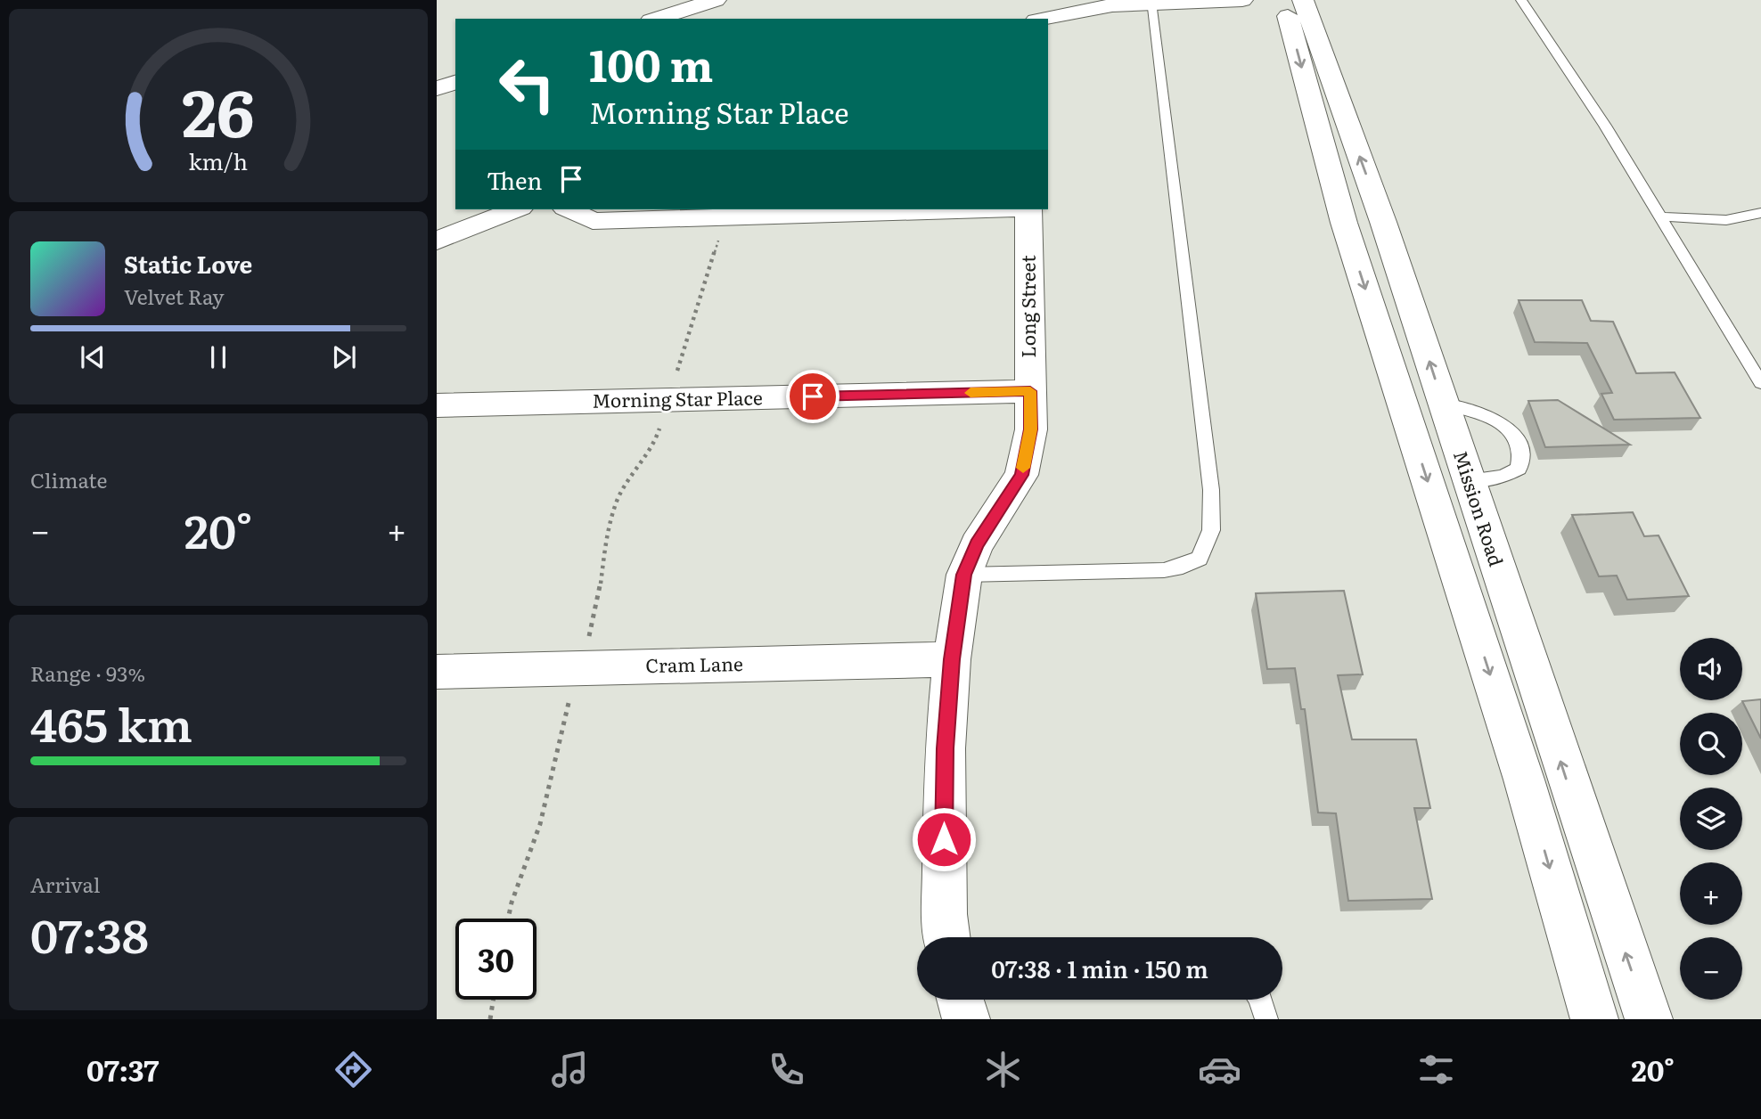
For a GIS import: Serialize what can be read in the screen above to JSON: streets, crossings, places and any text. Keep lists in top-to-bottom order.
{
  "streets": {
    "street": [
      "Long Street",
      "Morning Star Place",
      "Mission Road",
      "Cram Lane"
    ]
  },
  "crossings": [
    ["Long Street", "Morning Star Place"],
    ["Long Street", "Cram Lane"]
  ],
  "page": {
    "turn": ["100 m", "Morning Star Place"],
    "then": "Then",
    "song": ["Static Love", "Velvet Ray"],
    "tile": [
      "Climate",
      ["Range · 93%", "465 km"],
      ["Arrival", "07:38"]
    ],
    "heat": ["−", "20°", "+"],
    "map_buttons": ["+", "−"],
    "limit": "30",
    "trip": "07:38 · 1 min · 150 m",
    "tabs": ["07:37", "20°"],
    "gauge": ["26", "km/h"]
  }
}
